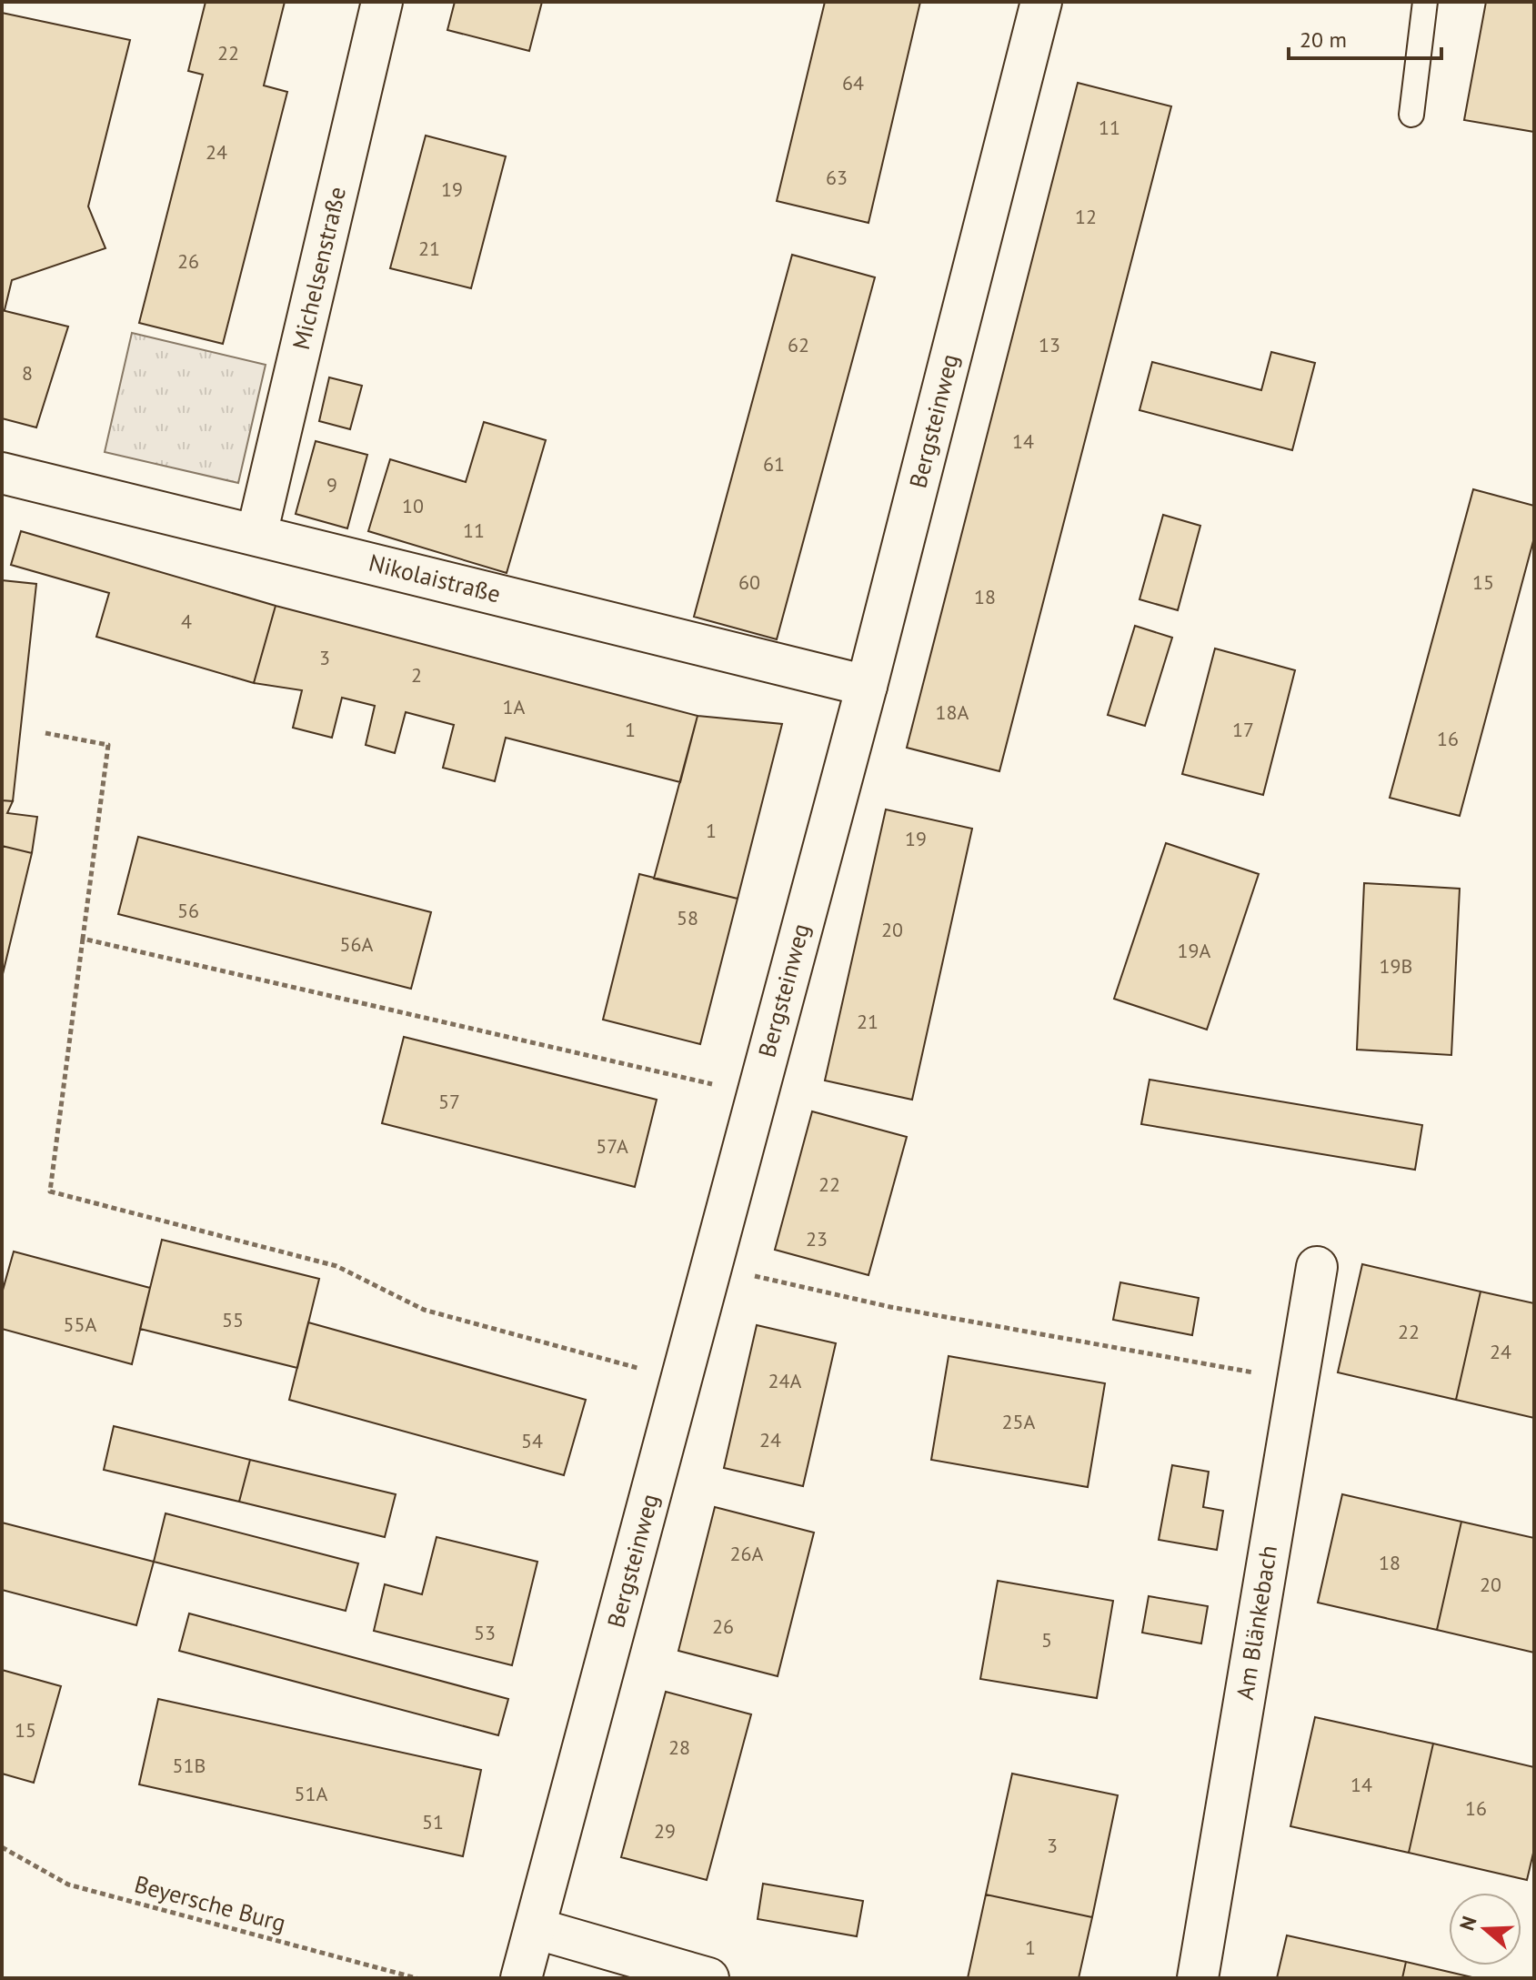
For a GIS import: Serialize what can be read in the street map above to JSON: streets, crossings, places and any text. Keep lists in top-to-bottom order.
{
  "streets": {
    "street": [
      "Michelsenstraße",
      "Bergsteinweg",
      "Nikolaistraße",
      "Am Blänkebach"
    ],
    "path": ["Beyersche Burg"]
  },
  "crossings": [
    ["Michelsenstraße", "Nikolaistraße"],
    ["Bergsteinweg", "Nikolaistraße"]
  ],
  "house_numbers": [
    "22",
    "64",
    "11",
    "24",
    "63",
    "19",
    "12",
    "21",
    "26",
    "62",
    "13",
    "8",
    "14",
    "61",
    "9",
    "10",
    "11",
    "60",
    "15",
    "18",
    "4",
    "3",
    "2",
    "1A",
    "18A",
    "1",
    "17",
    "16",
    "1",
    "19",
    "56",
    "58",
    "20",
    "56A",
    "19A",
    "19B",
    "21",
    "57",
    "57A",
    "22",
    "23",
    "55",
    "55A",
    "22",
    "24",
    "24A",
    "25A",
    "24",
    "54",
    "26A",
    "18",
    "20",
    "26",
    "53",
    "5",
    "15",
    "28",
    "51B",
    "14",
    "51A",
    "16",
    "51",
    "29",
    "3",
    "1"
  ],
  "scale_bar": "20 m",
  "north": "left"
}
